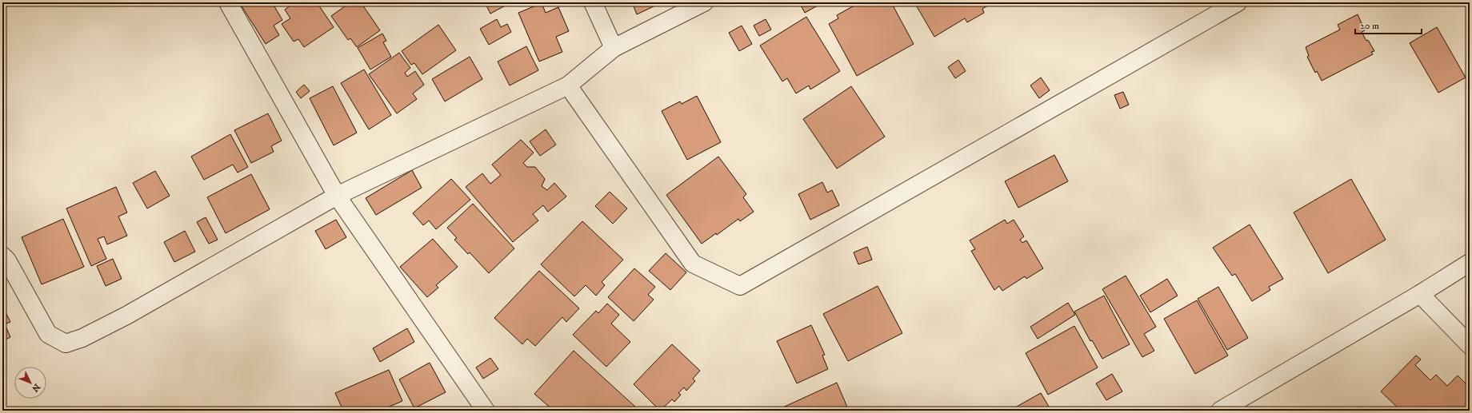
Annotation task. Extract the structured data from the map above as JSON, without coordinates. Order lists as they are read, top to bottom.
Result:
{
  "scale_bar": "20 m",
  "north": "bottom right"
}
